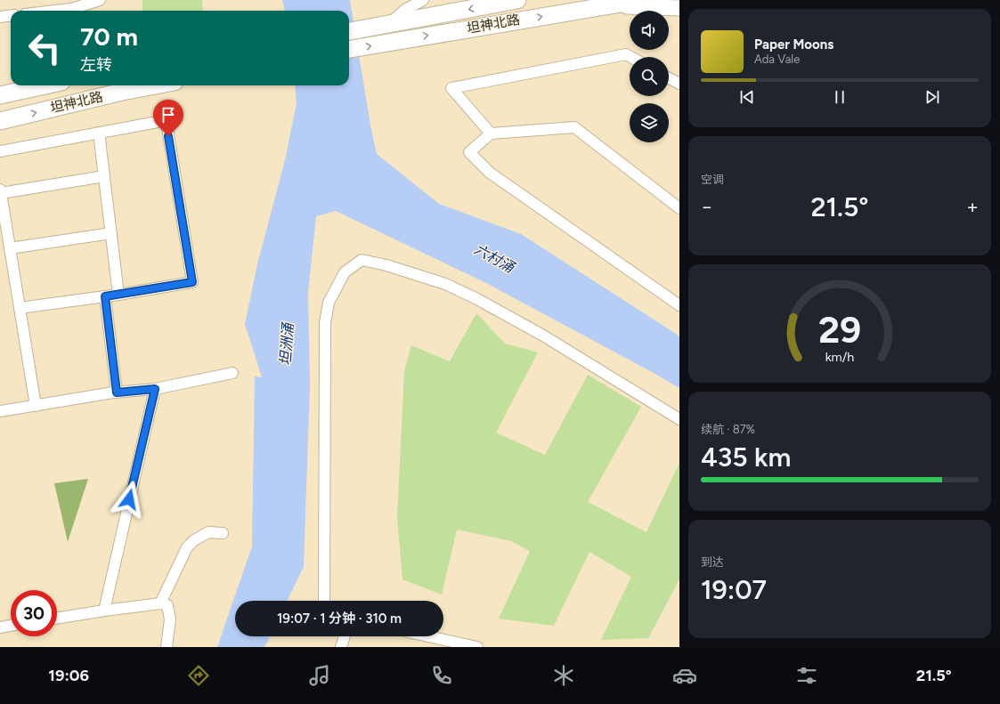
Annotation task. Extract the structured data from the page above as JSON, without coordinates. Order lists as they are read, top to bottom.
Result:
{
  "streets": {
    "main road": ["坦神北路"]
  },
  "water": ["六村涌", "坦洲涌"],
  "page": {
    "turn": ["70 m", "左转"],
    "song": ["Paper Moons", "Ada Vale"],
    "tile": [
      "空调",
      ["续航 · 87%", "435 km"],
      ["到达", "19:07"]
    ],
    "heat": ["−", "21.5°", "+"],
    "limit": "30",
    "trip": "19:07 · 1 分钟 · 310 m",
    "tabs": ["19:06", "21.5°"],
    "gauge": ["29", "km/h"]
  }
}
